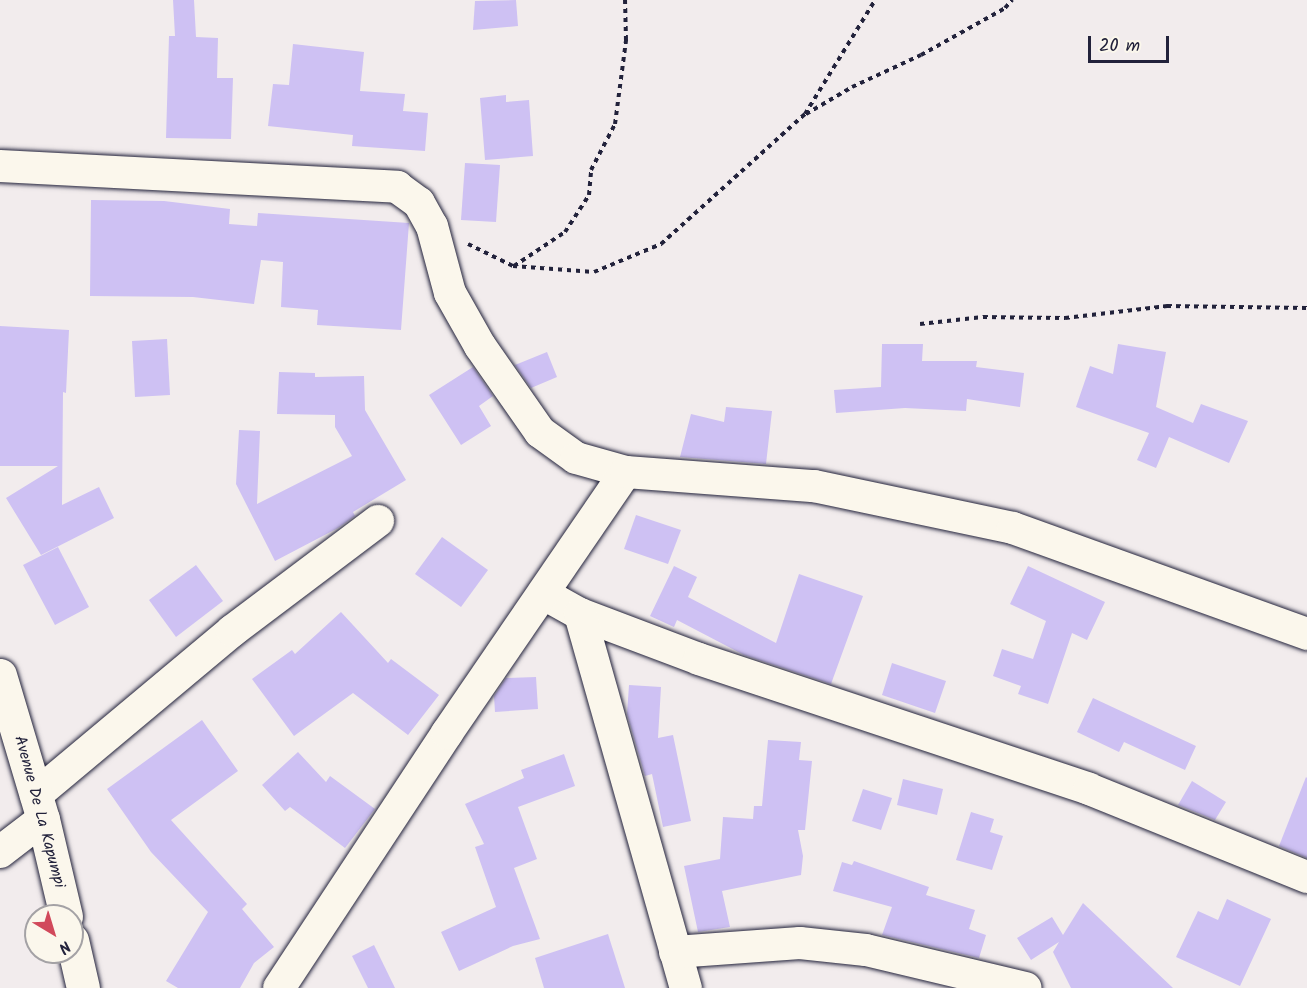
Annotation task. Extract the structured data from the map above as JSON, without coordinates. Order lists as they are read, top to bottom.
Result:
{
  "streets": {
    "main road": ["Avenue De La Kapumpi"]
  },
  "scale_bar": "20 m",
  "north": "bottom right"
}
